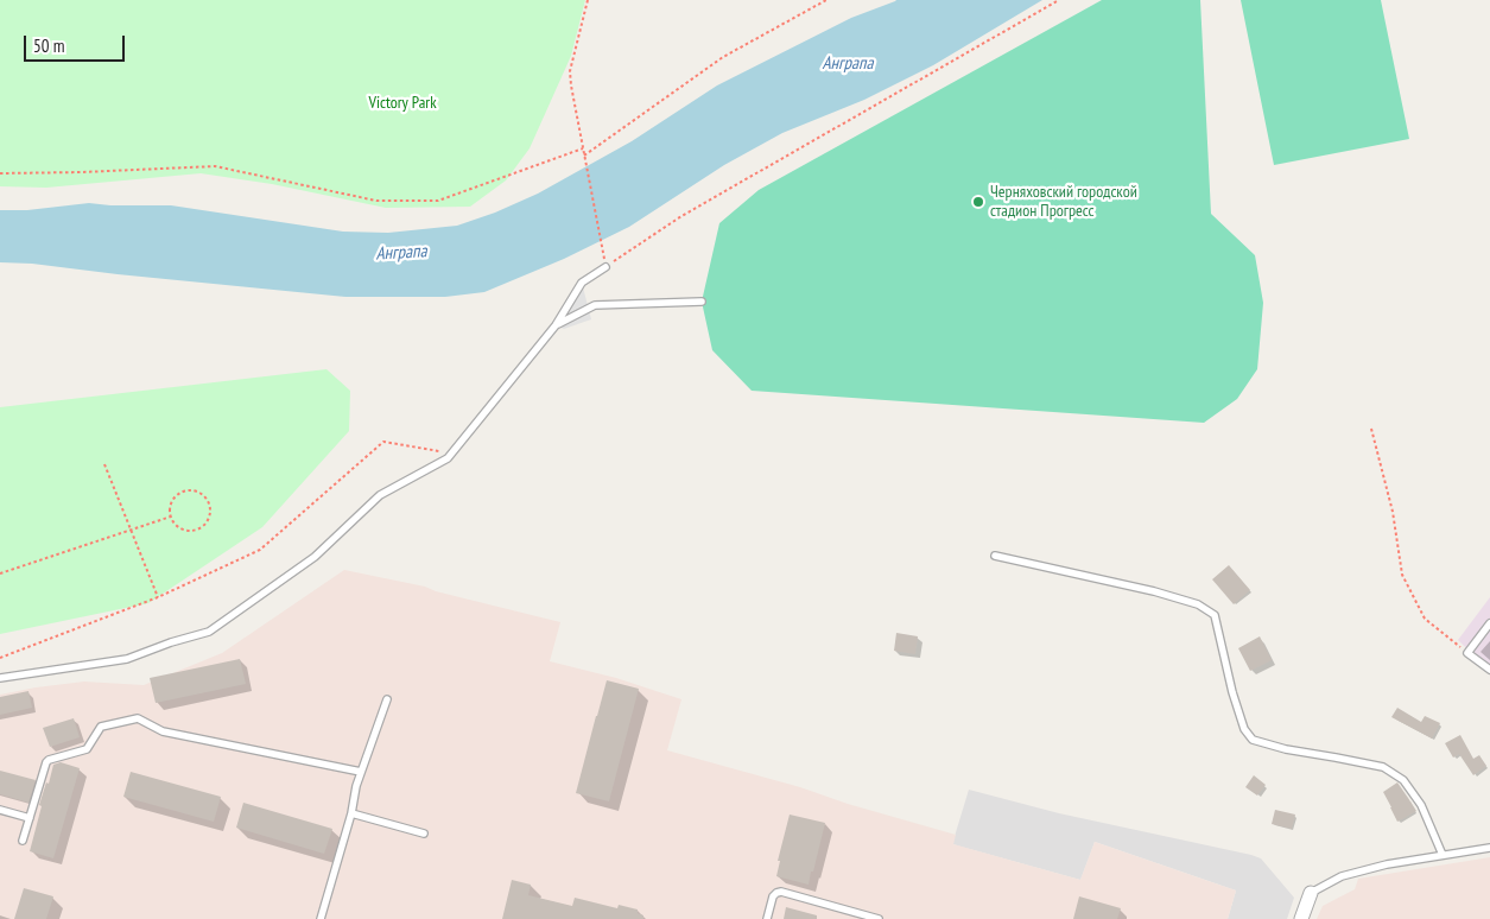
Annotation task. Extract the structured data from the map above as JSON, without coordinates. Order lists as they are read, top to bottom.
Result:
{
  "water": ["Анграпа"],
  "parks": ["Victory Park"],
  "places": ["Черняховский городской стадион Прогресс"],
  "scale_bar": "50 m"
}
